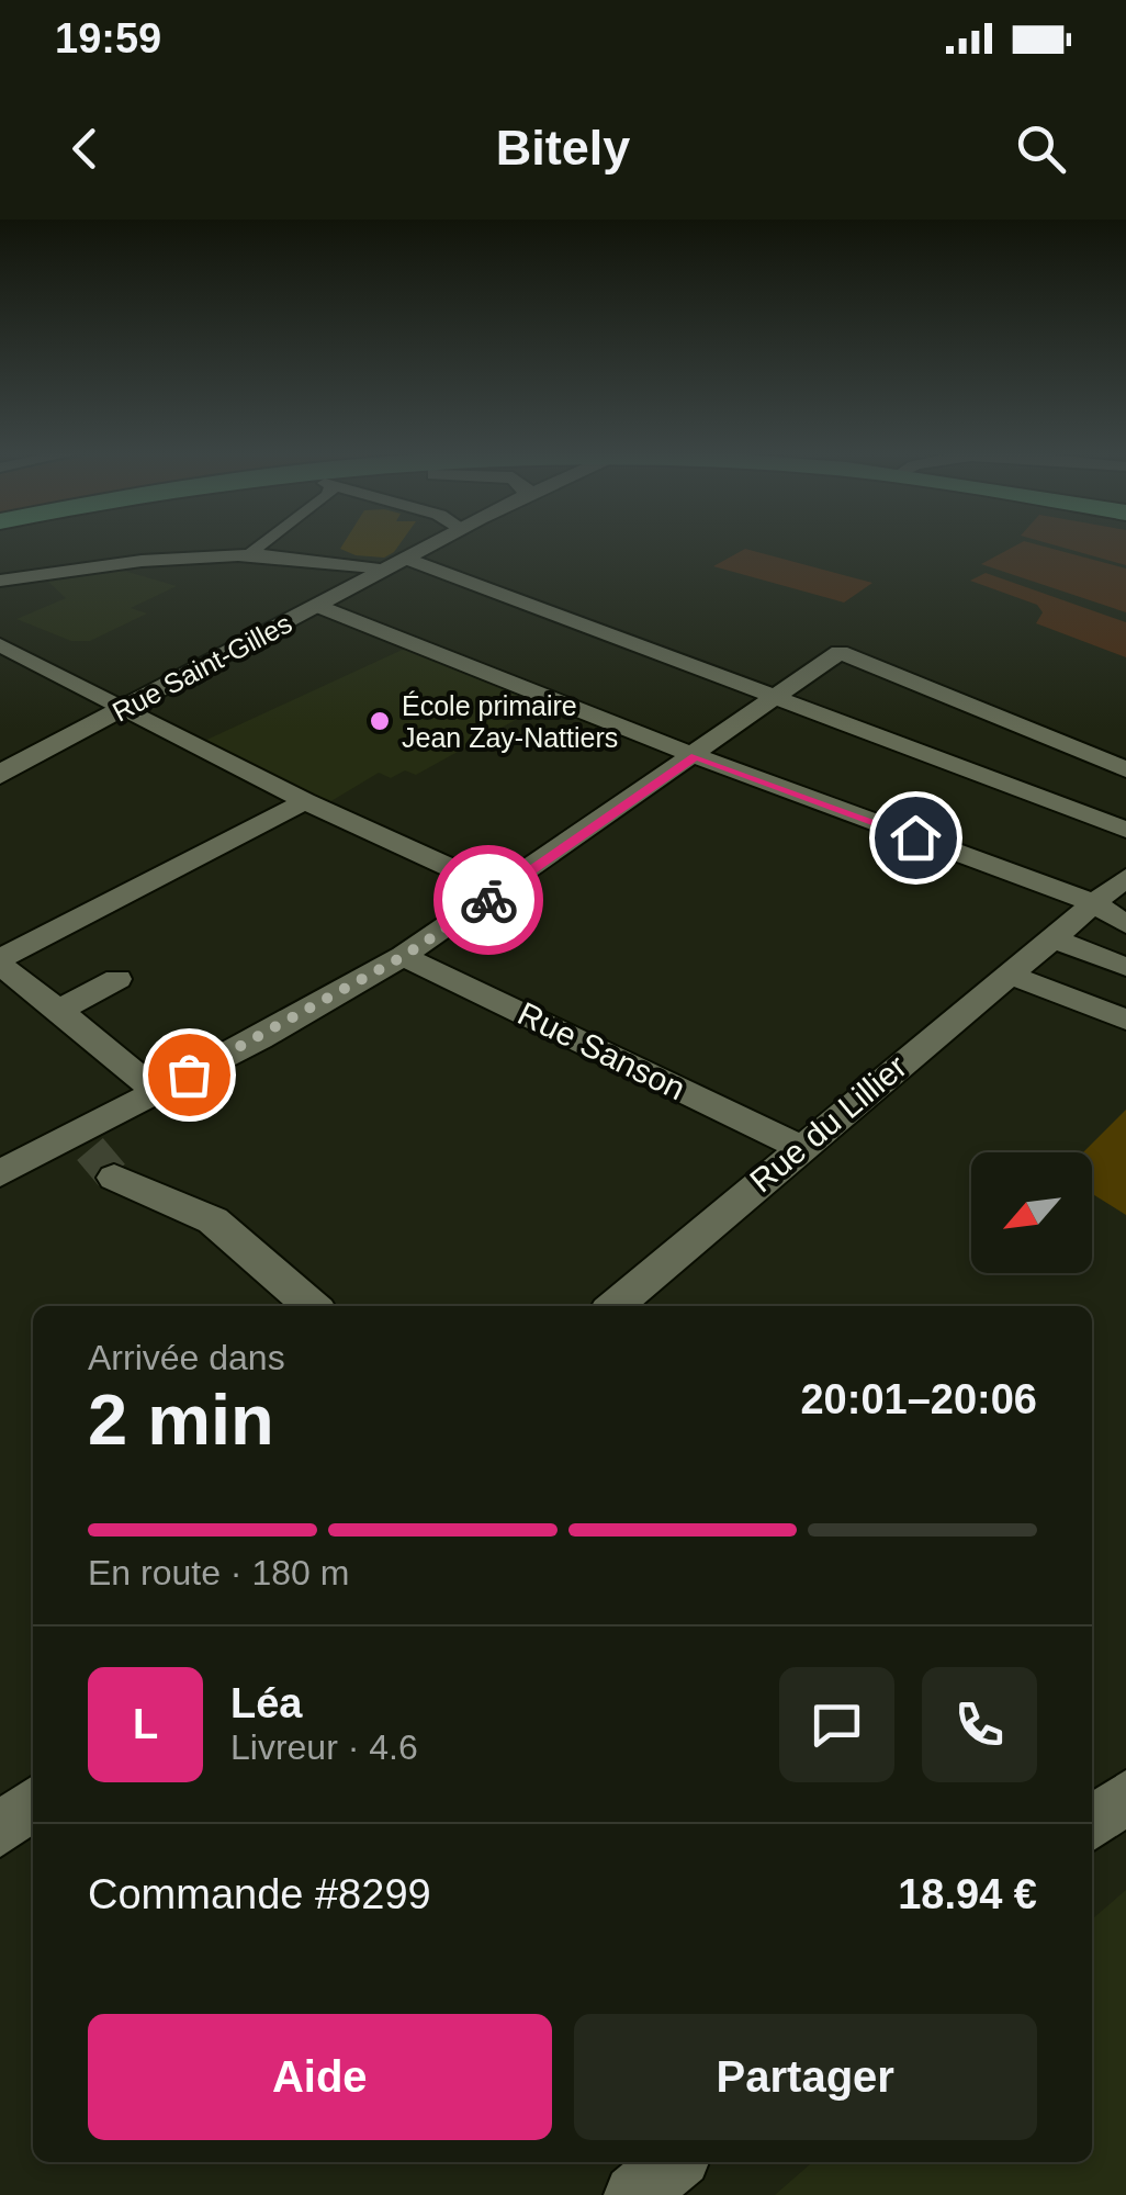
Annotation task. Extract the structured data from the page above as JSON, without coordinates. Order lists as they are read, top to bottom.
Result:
{
  "streets": {
    "street": ["Rue Saint-Gilles", "Rue Sanson", "Rue du Lillier"]
  },
  "crossings": [
    ["Rue Sanson", "Rue du Lillier"]
  ],
  "places": ["École primaire Jean Zay-Nattiers"],
  "north": "bottom left",
  "page": {
    "status": "19:59",
    "header": "Bitely",
    "heading": ["2 min", "Arrivée dans", "20:01–20:06"],
    "panel": [
      "Léa",
      "Livreur · 4.6",
      "Commande #8299",
      "18.94 €"
    ],
    "bar": "En route · 180 m",
    "round": "L",
    "buttons": ["Aide", "Partager"]
  }
}
